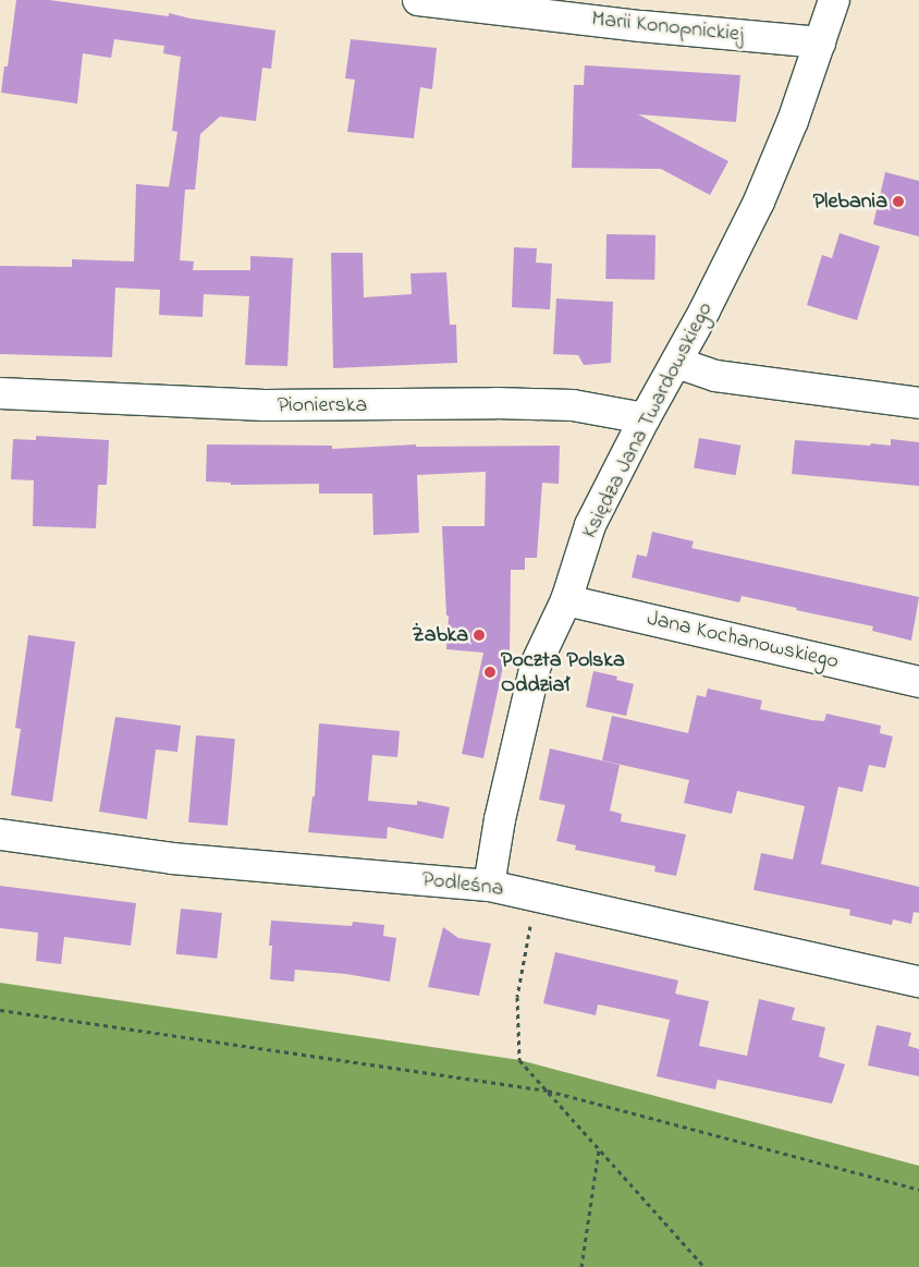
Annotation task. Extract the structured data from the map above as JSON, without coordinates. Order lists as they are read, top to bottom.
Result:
{
  "streets": {
    "street": [
      "Marii Konopnickiej",
      "Pionierska",
      "Księdza Jana Twardowskiego",
      "Jana Kochanowskiego",
      "Podleśna"
    ]
  },
  "crossings": [
    ["Marii Konopnickiej", "Księdza Jana Twardowskiego"],
    ["Pionierska", "Księdza Jana Twardowskiego"],
    ["Księdza Jana Twardowskiego", "Jana Kochanowskiego"],
    ["Księdza Jana Twardowskiego", "Podleśna"]
  ],
  "places": ["Plebania", "Żabka", "Poczta Polska Oddział"]
}
